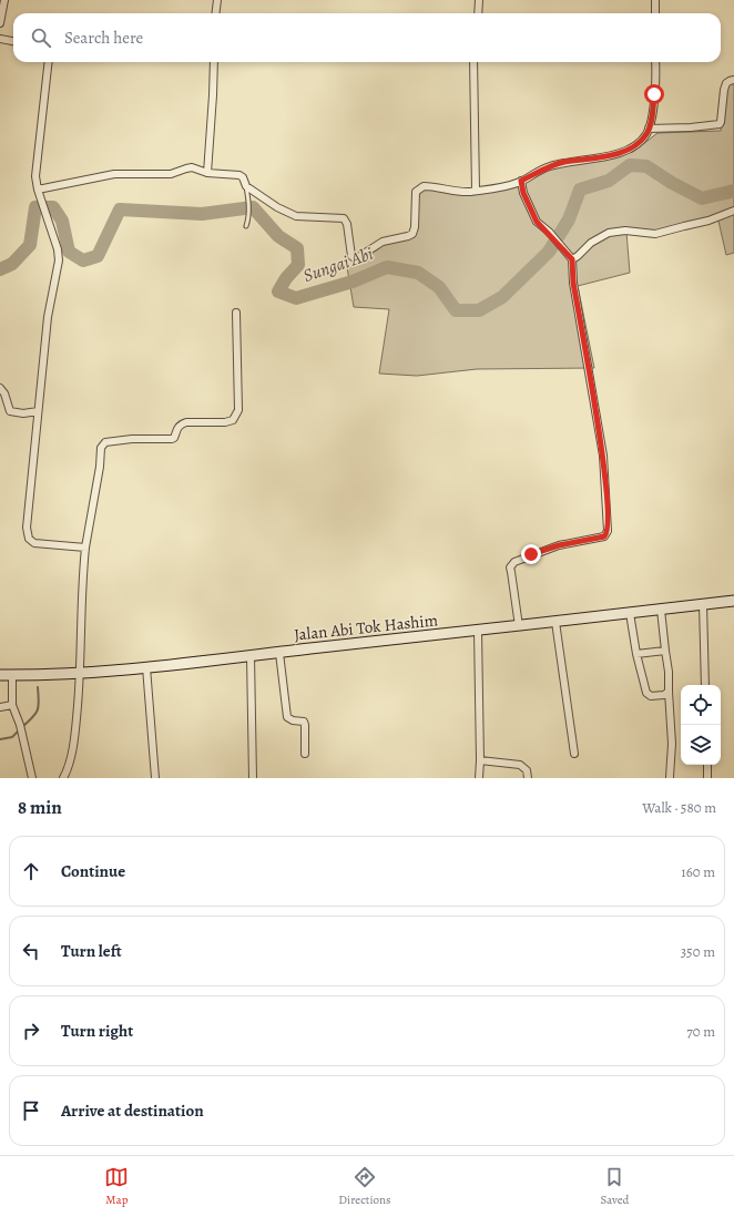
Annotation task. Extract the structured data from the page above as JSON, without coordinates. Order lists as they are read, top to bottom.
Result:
{
  "streets": {
    "main road": ["Jalan Abi Tok Hashim"]
  },
  "water": ["Sungai Abi"],
  "page": {
    "search": "Search here",
    "heading": ["8 min", "Walk · 580 m"],
    "list": [
      ["Continue", "160 m"],
      ["Turn left", "350 m"],
      ["Turn right", "70 m"],
      "Arrive at destination"
    ],
    "nav": ["Map", "Directions", "Saved"]
  }
}
